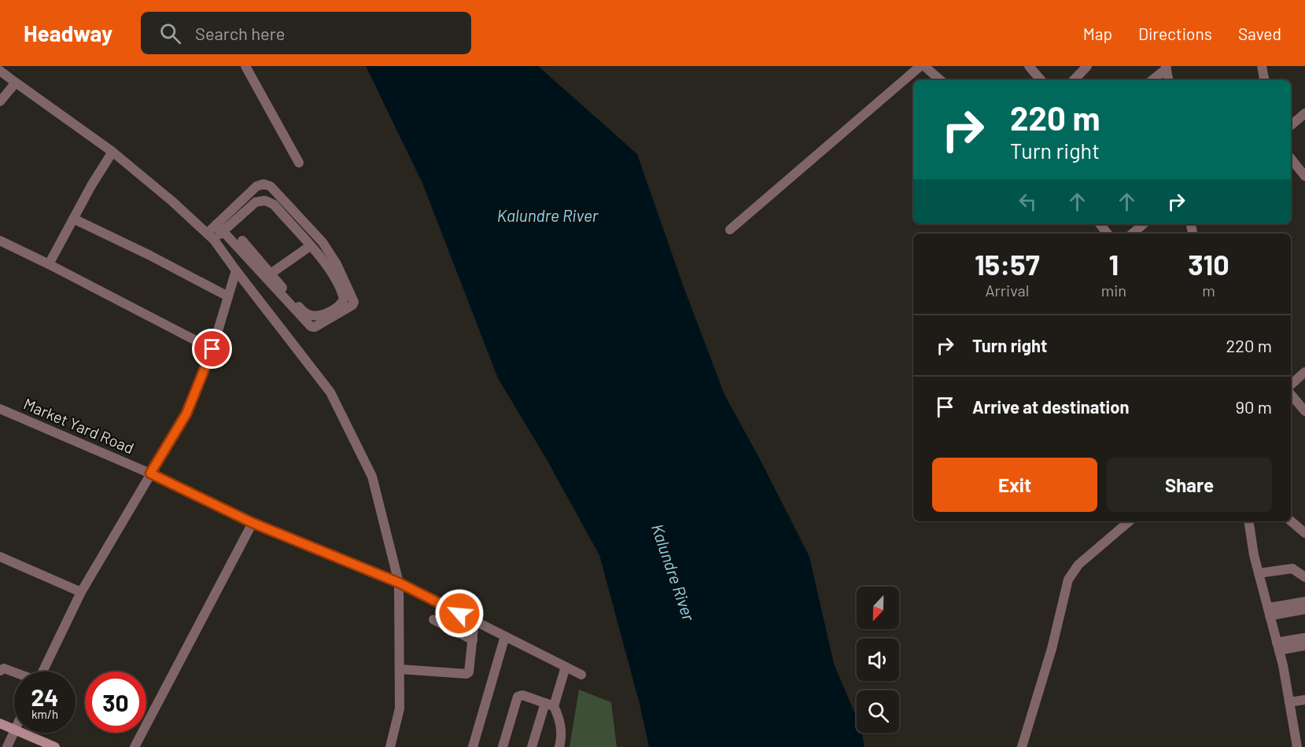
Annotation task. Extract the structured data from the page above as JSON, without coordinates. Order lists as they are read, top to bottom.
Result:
{
  "streets": {
    "street": ["Market Yard Road"]
  },
  "water": ["Kalundre River"],
  "north": "bottom",
  "page": {
    "header": "Headway",
    "search": "Search here",
    "nav": ["Map", "Directions", "Saved"],
    "turn": ["220 m", "Turn right"],
    "eta": [
      "15:57",
      "Arrival",
      "1",
      "min",
      "310",
      "m"
    ],
    "list": [
      {
        "name": "Turn right",
        "value": "220 m"
      },
      {
        "name": "Arrive at destination",
        "value": "90 m"
      }
    ],
    "buttons": ["Exit", "Share"],
    "speed": "24 km/h",
    "limit": "30"
  }
}
